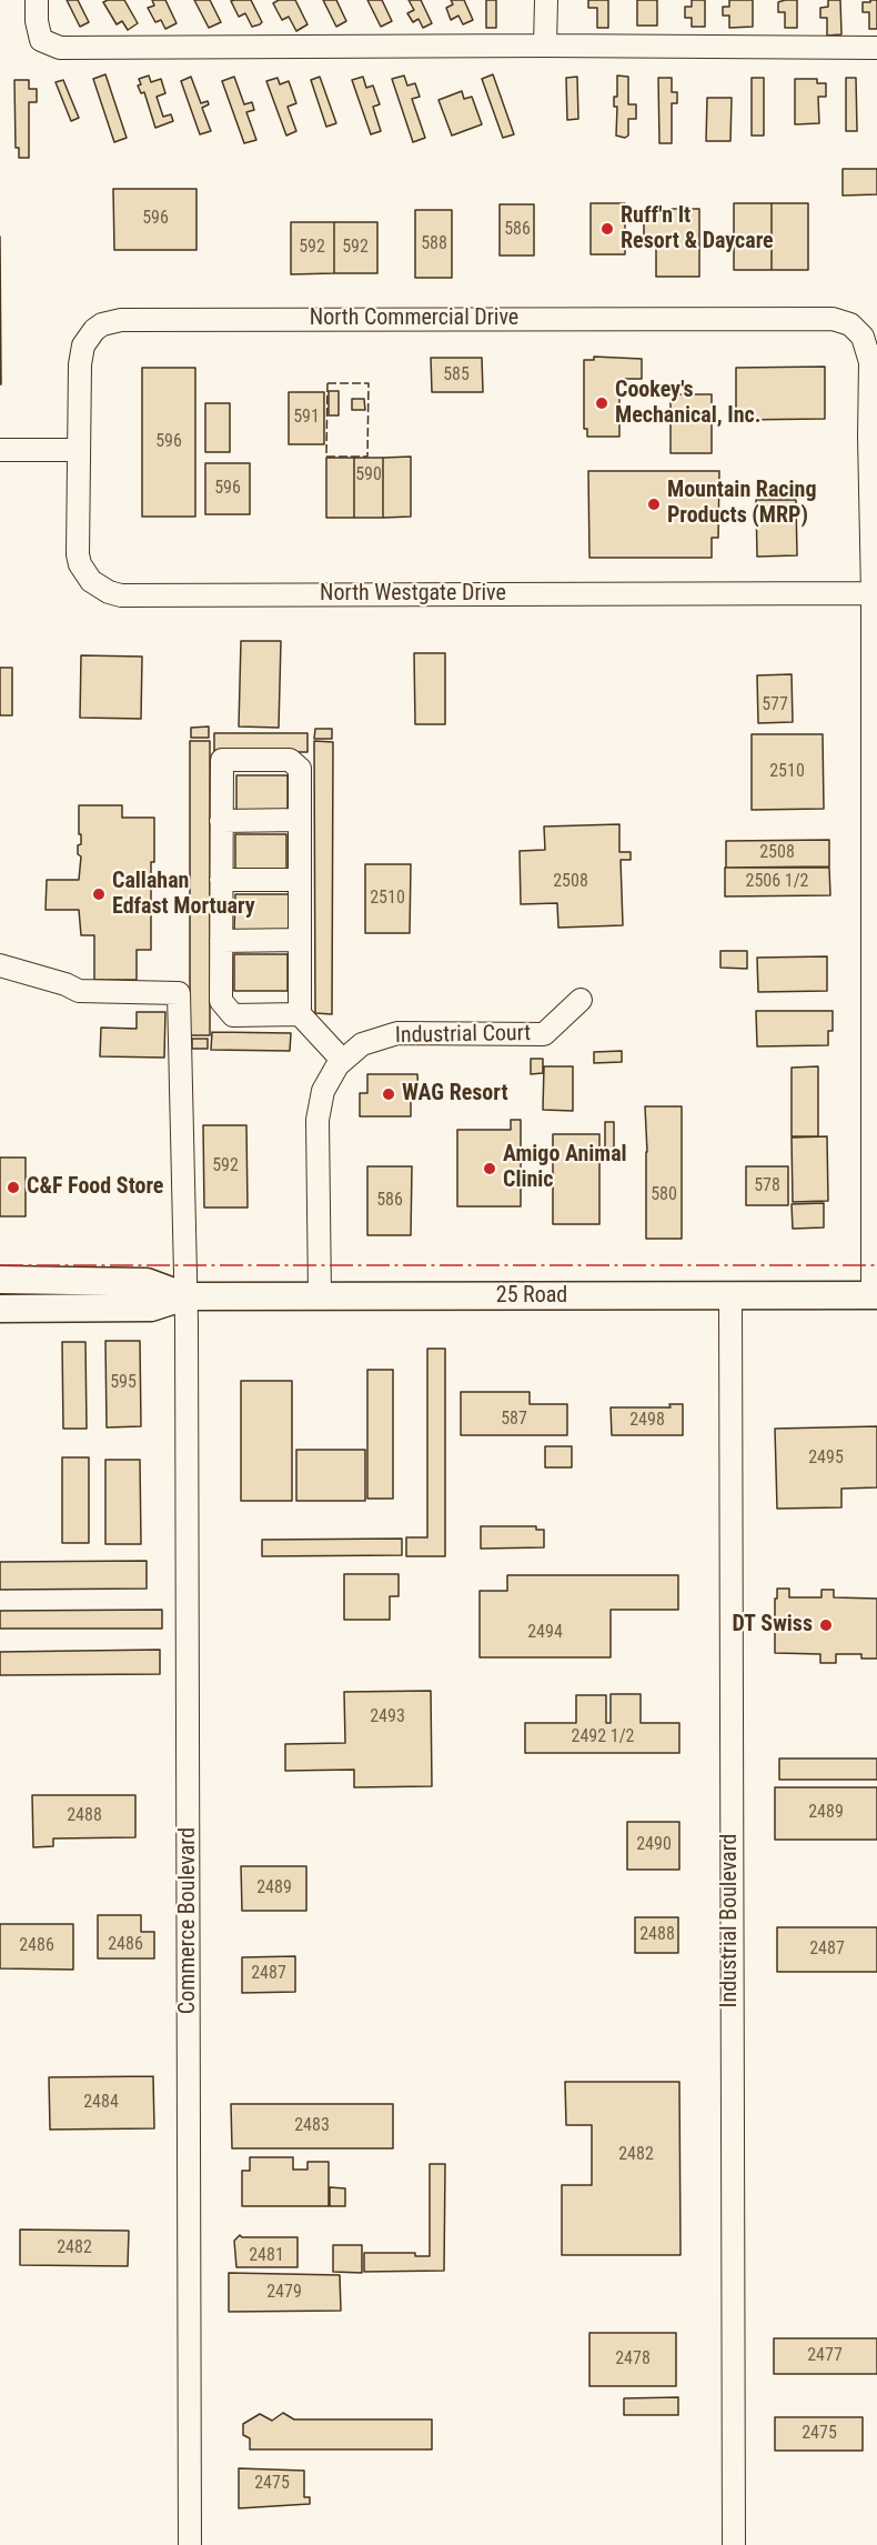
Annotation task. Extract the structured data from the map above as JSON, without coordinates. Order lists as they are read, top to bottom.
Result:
{
  "streets": {
    "main road": ["25 Road"],
    "street": [
      "North Commercial Drive",
      "North Westgate Drive",
      "Industrial Court",
      "Commerce Boulevard",
      "Industrial Boulevard"
    ]
  },
  "crossings": [
    ["North Commercial Drive", "North Westgate Drive"],
    ["Industrial Court", "25 Road"],
    ["25 Road", "Commerce Boulevard"],
    ["25 Road", "Industrial Boulevard"]
  ],
  "places": [
    "Ruff'n It Resort & Daycare",
    "Cookey's Mechanical, Inc.",
    "Mountain Racing Products (MRP)",
    "Callahan Edfast Mortuary",
    "WAG Resort",
    "Amigo Animal Clinic",
    "C&F Food Store",
    "DT Swiss"
  ],
  "house_numbers": [
    "596",
    "586",
    "588",
    "592",
    "592",
    "585",
    "591",
    "596",
    "590",
    "596",
    "577",
    "2510",
    "2508",
    "2508",
    "2506 1/2",
    "2510",
    "592",
    "578",
    "580",
    "586",
    "595",
    "587",
    "2498",
    "2495",
    "2494",
    "2493",
    "2492 1/2",
    "2489",
    "2488",
    "2490",
    "2489",
    "2488",
    "2486",
    "2486",
    "2487",
    "2487",
    "2484",
    "2483",
    "2482",
    "2482",
    "2481",
    "2479",
    "2477",
    "2478",
    "2475",
    "2475"
  ]
}
